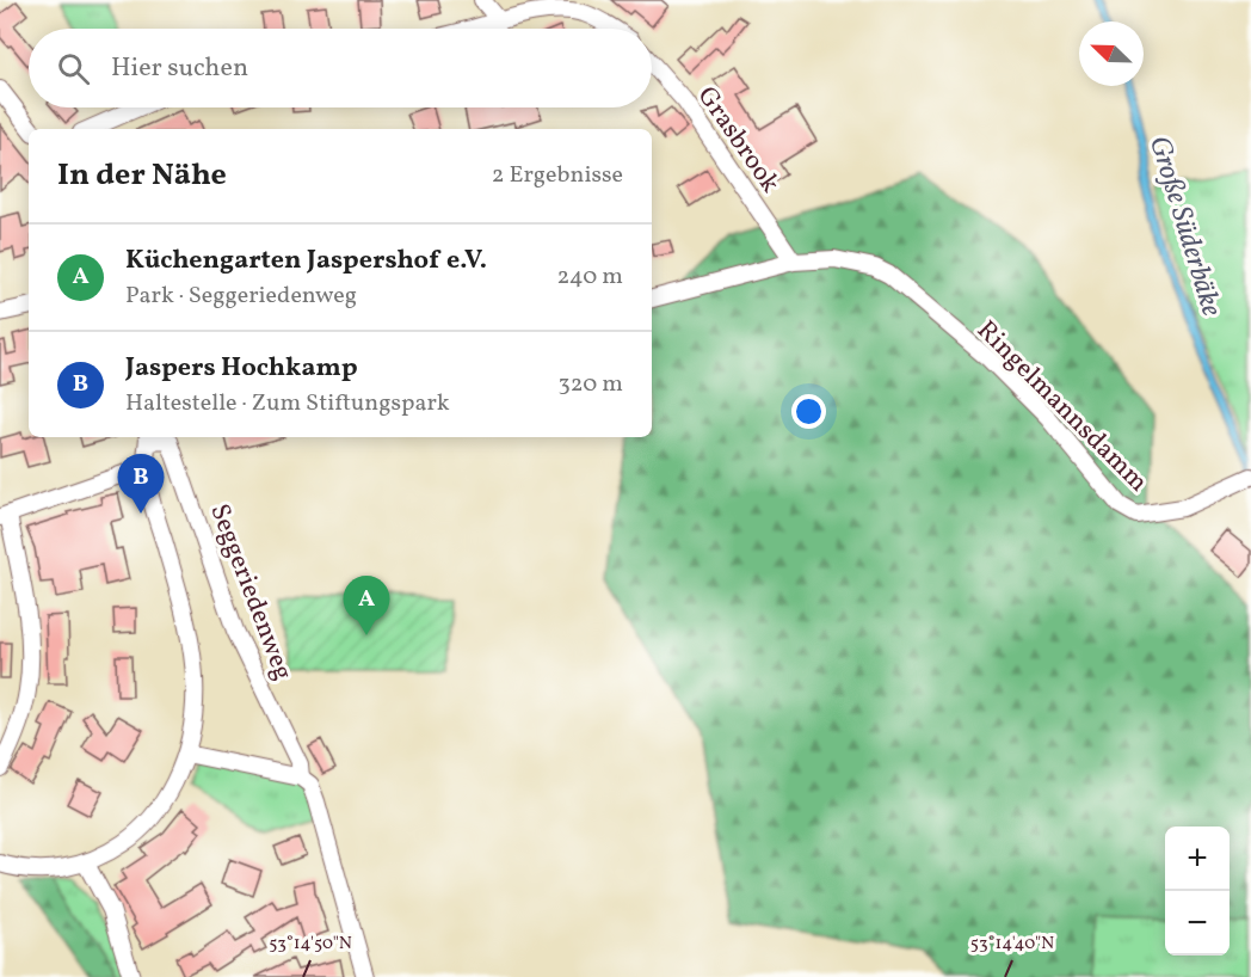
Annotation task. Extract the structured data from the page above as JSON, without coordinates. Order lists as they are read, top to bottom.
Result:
{
  "streets": {
    "street": ["Grasbrook", "Ringelmannsdamm", "Seggeriedenweg"]
  },
  "crossings": [
    ["Grasbrook", "Ringelmannsdamm"]
  ],
  "water": ["Große Süderbäke"],
  "north": "top left",
  "page": {
    "search": "Hier suchen",
    "heading": ["In der Nähe", "2 Ergebnisse"],
    "list": [
      {
        "mark": "A",
        "name": "Küchengarten Jaspershof e.V.",
        "note": "Park · Seggeriedenweg",
        "value": "240 m"
      },
      {
        "mark": "B",
        "name": "Jaspers Hochkamp",
        "note": "Haltestelle · Zum Stiftungspark",
        "value": "320 m"
      }
    ],
    "pins": ["B", "A"],
    "map_buttons": ["+", "−"]
  },
  "coordinates": ["53°14'50\"N", "53°14'40\"N"]
}
